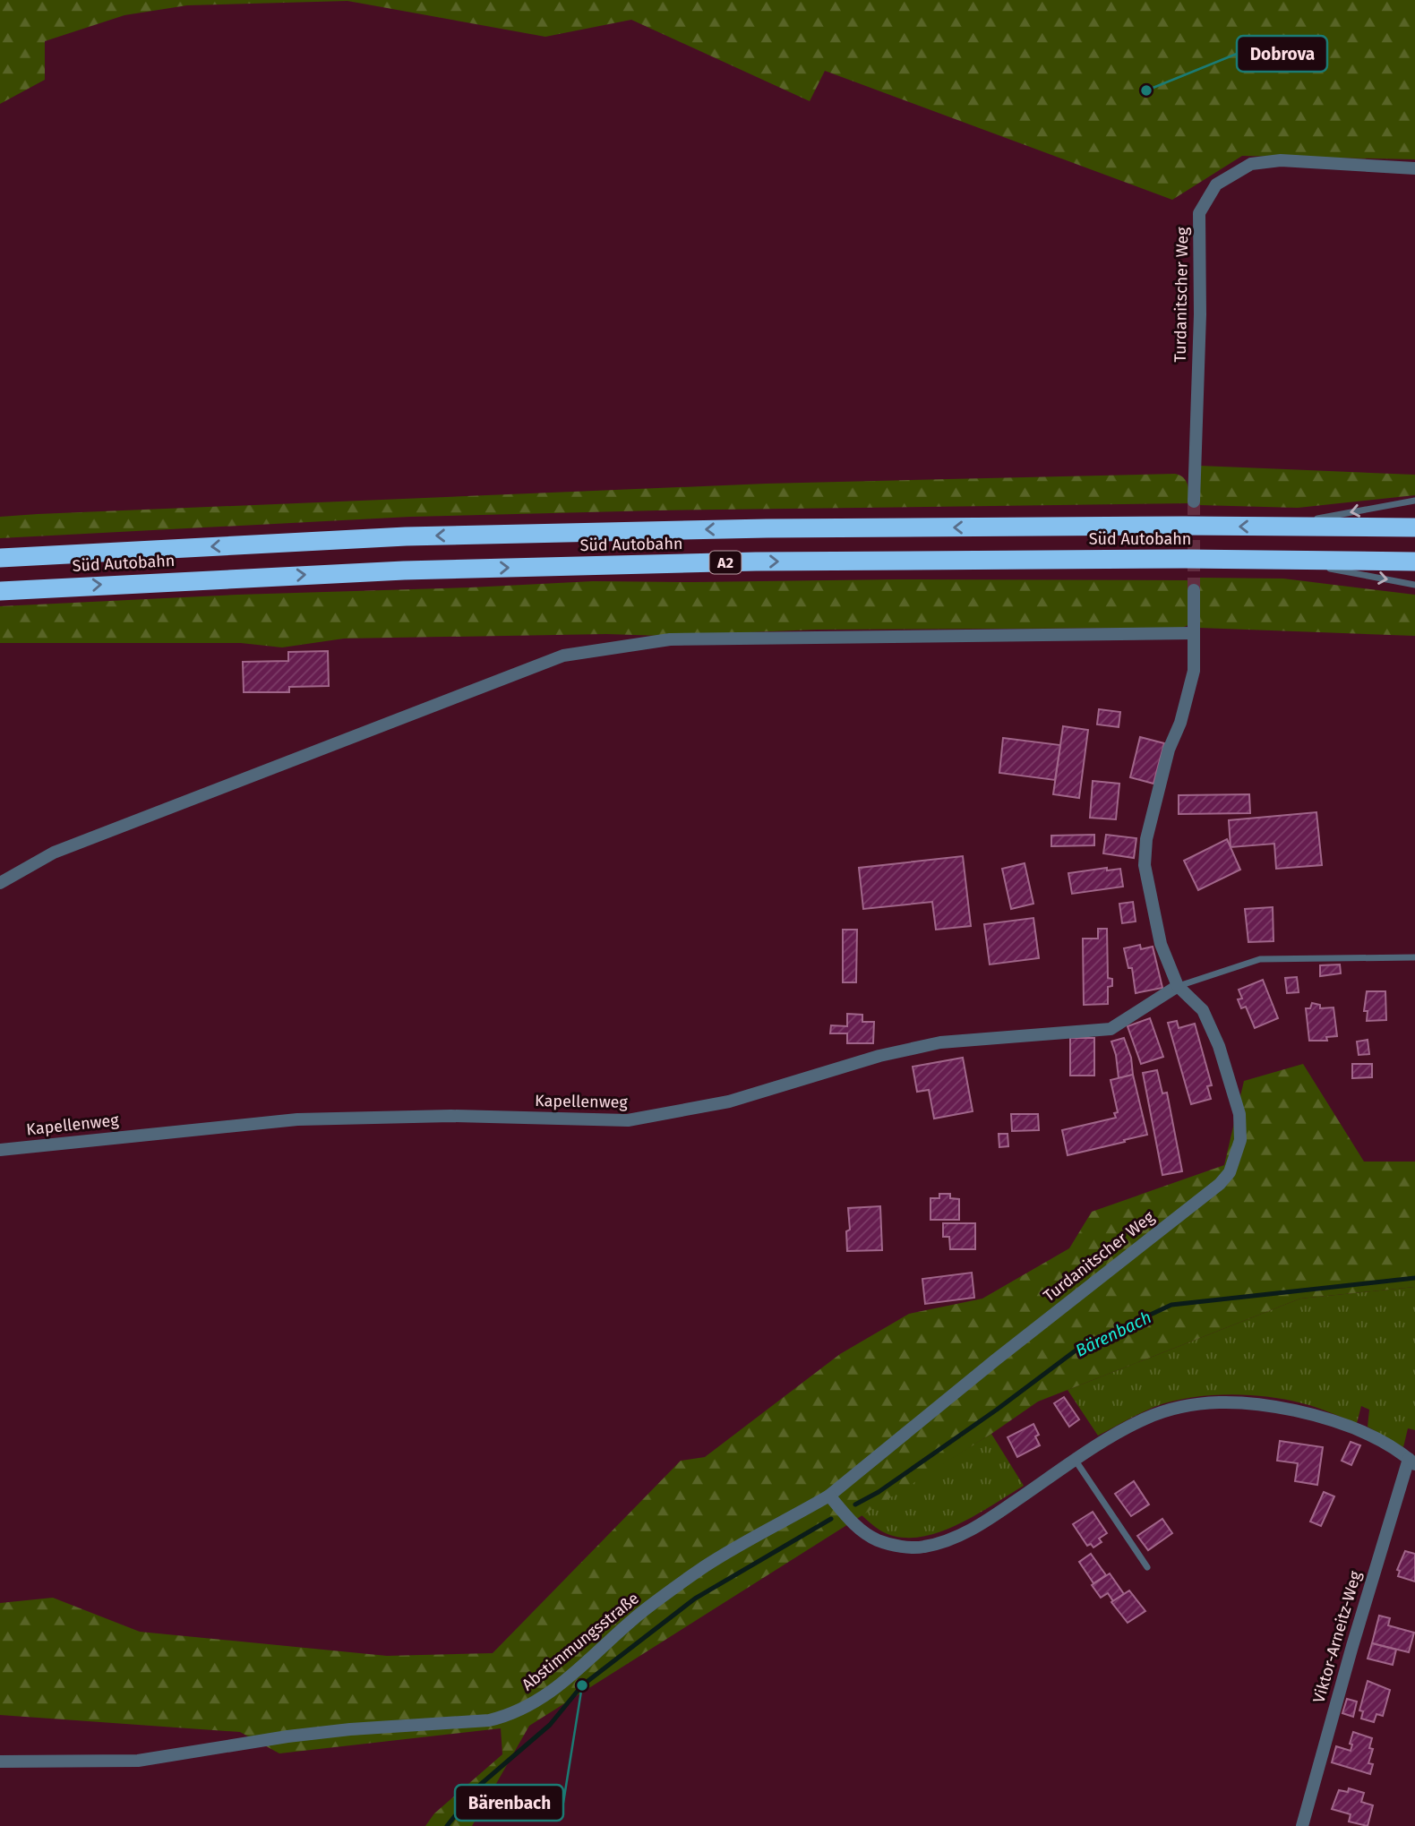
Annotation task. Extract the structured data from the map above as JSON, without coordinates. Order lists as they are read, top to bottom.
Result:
{
  "streets": {
    "highway": ["Süd Autobahn", "A2"],
    "street": [
      "Turdanitscher Weg",
      "Kapellenweg",
      "Viktor-Arneitz-Weg",
      "Abstimmungsstraße"
    ]
  },
  "crossings": [
    ["Turdanitscher Weg", "Kapellenweg"],
    ["Turdanitscher Weg", "Abstimmungsstraße"]
  ],
  "water": ["Bärenbach"],
  "places": ["Dobrova", "Bärenbach"]
}
